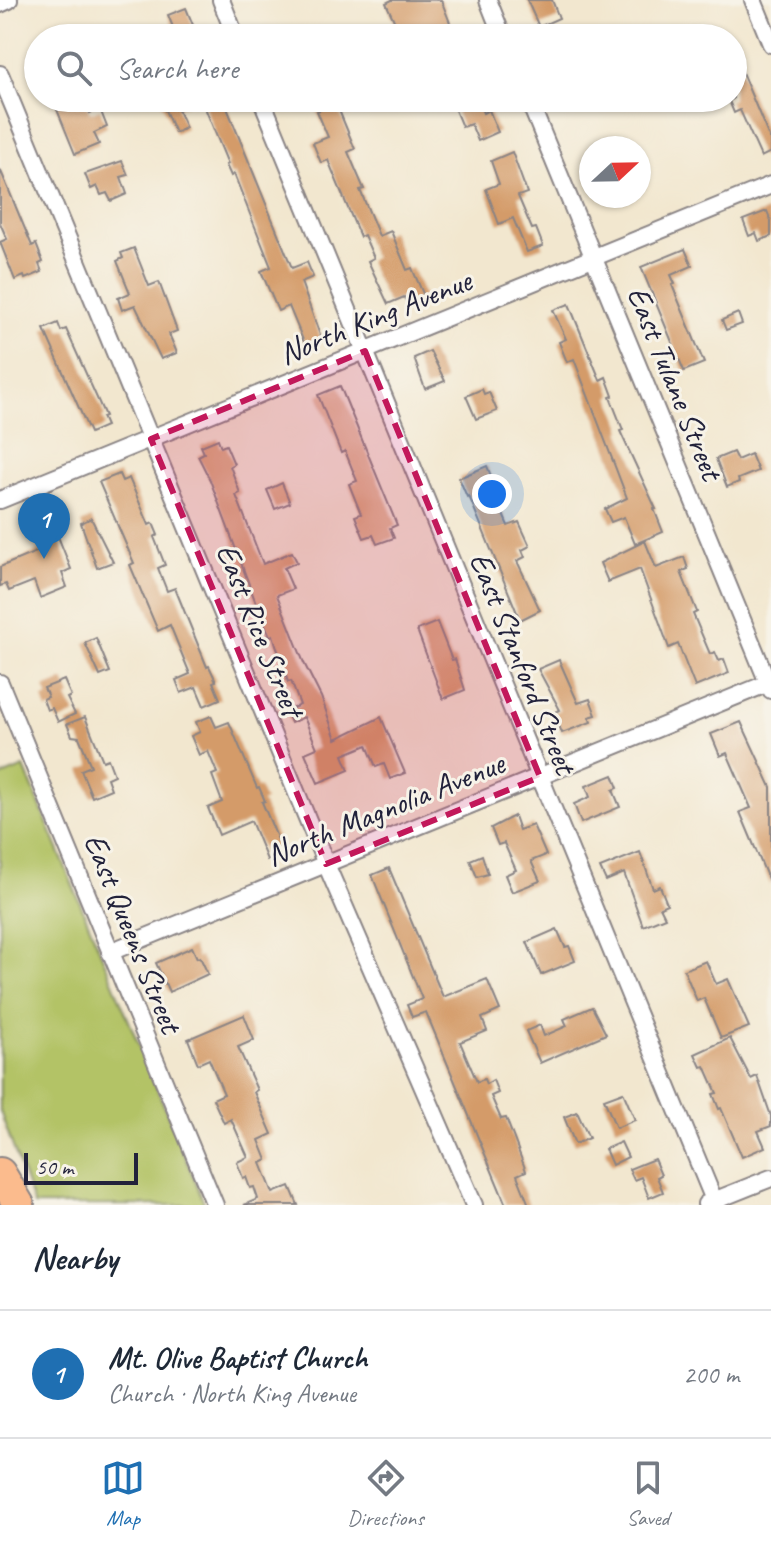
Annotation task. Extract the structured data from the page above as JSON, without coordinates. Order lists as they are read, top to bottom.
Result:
{
  "streets": {
    "street": [
      "North King Avenue",
      "East Tulane Street",
      "East Rice Street",
      "East Stanford Street",
      "North Magnolia Avenue",
      "East Queens Street"
    ]
  },
  "crossings": [
    ["North King Avenue", "East Tulane Street"],
    ["North King Avenue", "East Rice Street"],
    ["North King Avenue", "East Stanford Street"],
    ["East Tulane Street", "North Magnolia Avenue"],
    ["East Rice Street", "North Magnolia Avenue"],
    ["East Stanford Street", "North Magnolia Avenue"],
    ["North Magnolia Avenue", "East Queens Street"]
  ],
  "scale_bar": "50 m",
  "north": "right",
  "page": {
    "search": "Search here",
    "pins": "1",
    "scale": "50 m",
    "heading": "Nearby",
    "list": [
      {
        "mark": "1",
        "name": "Mt. Olive Baptist Church",
        "note": "Church · North King Avenue",
        "value": "200 m"
      }
    ],
    "nav": ["Map", "Directions", "Saved"]
  }
}
